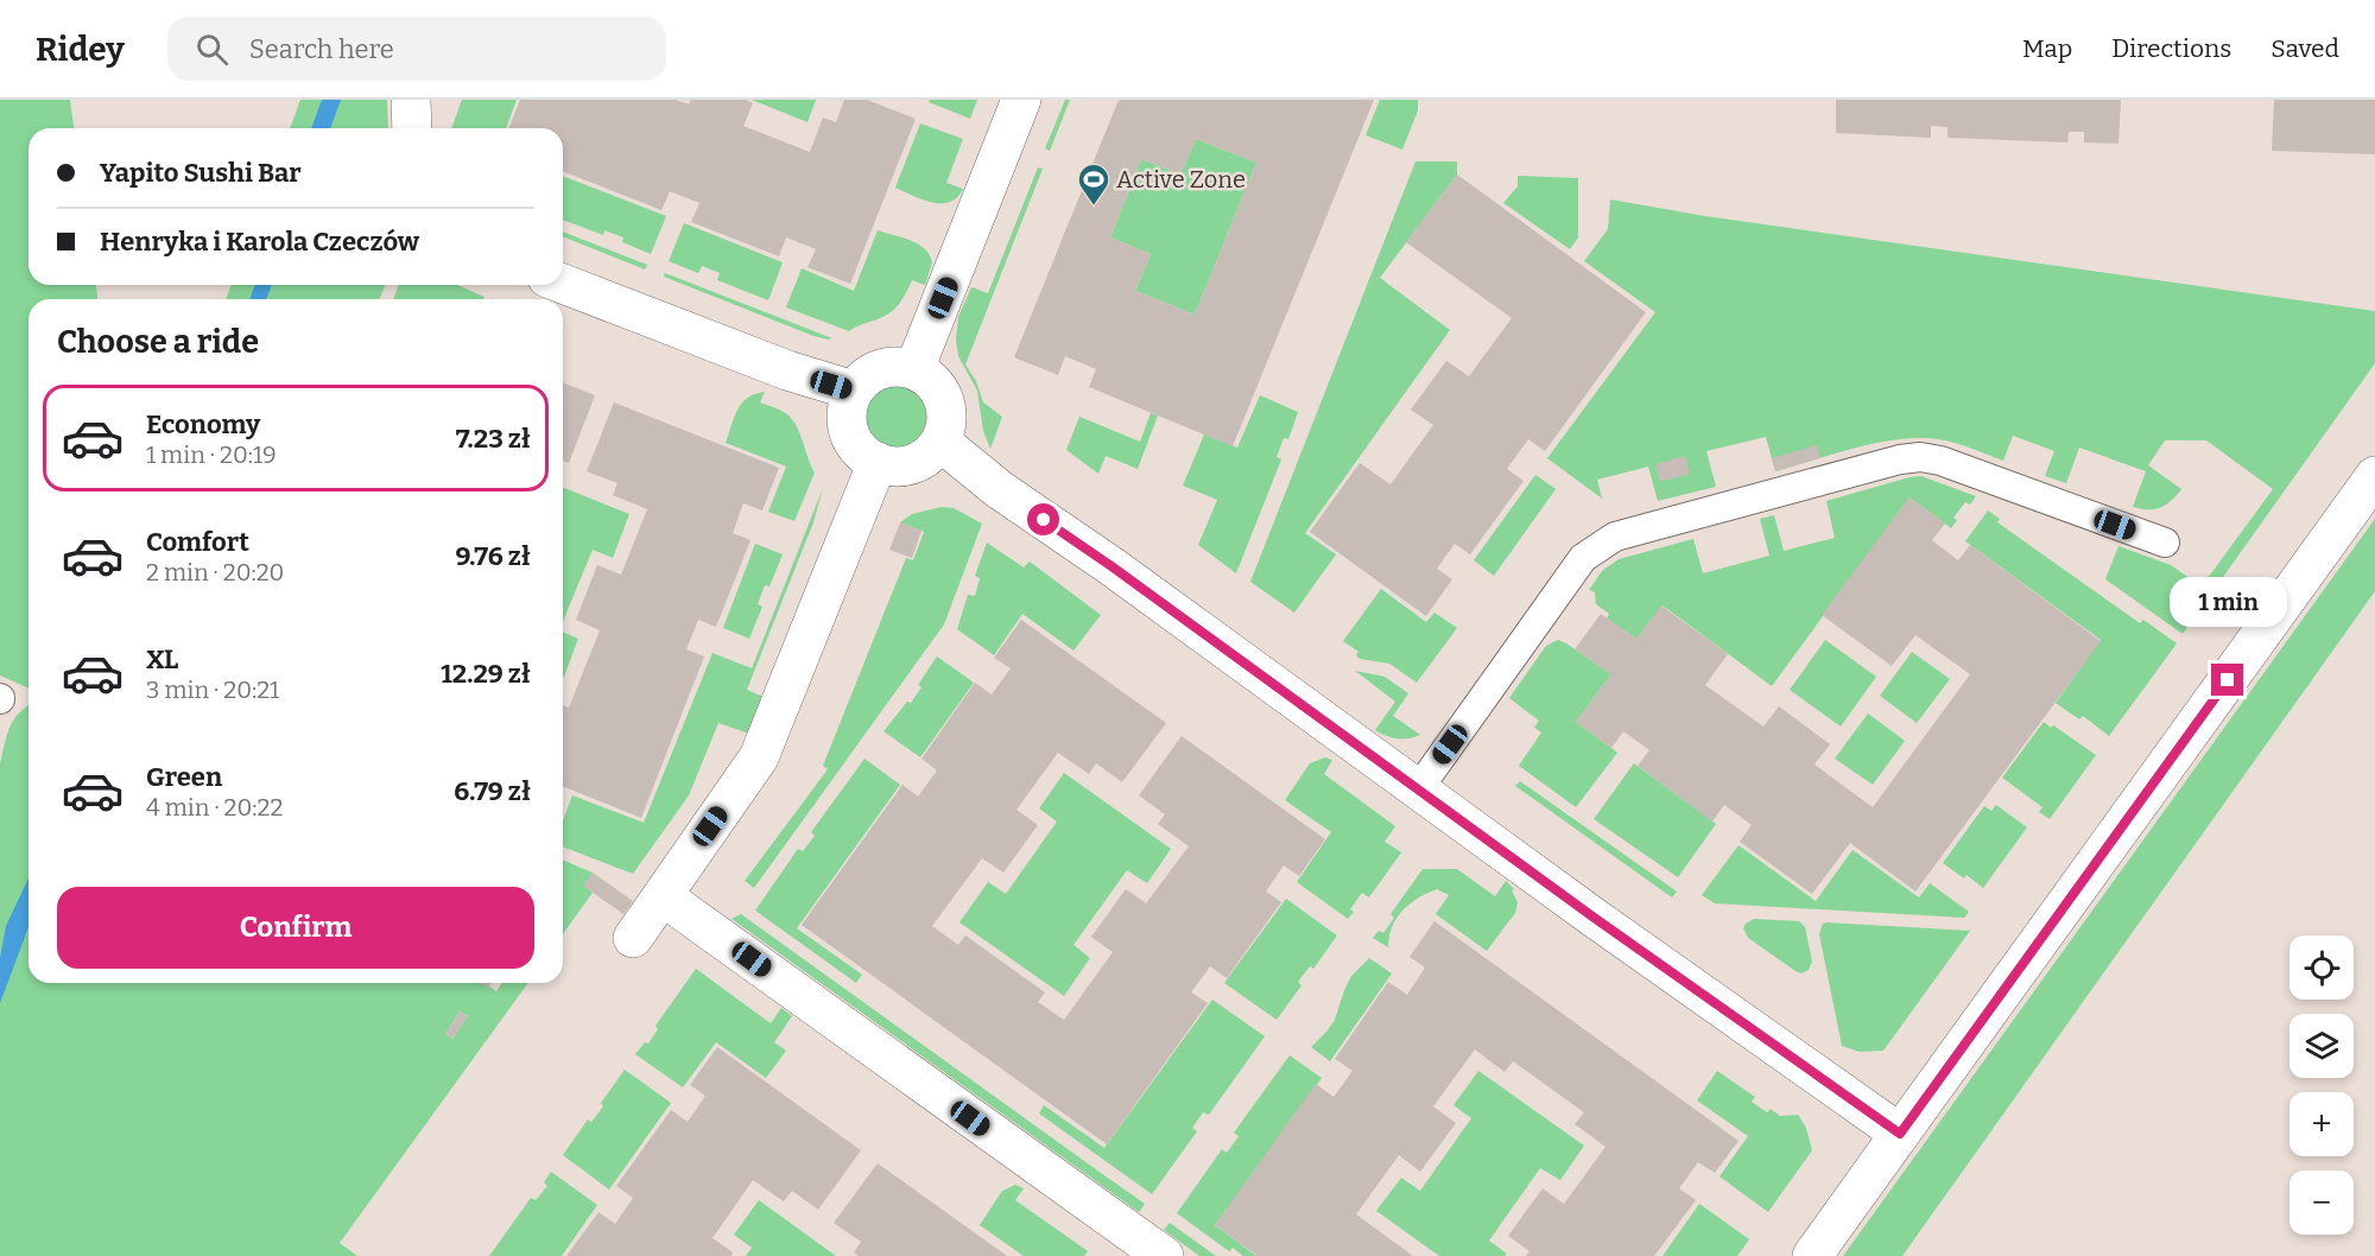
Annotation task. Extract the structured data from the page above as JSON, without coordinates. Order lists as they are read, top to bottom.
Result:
{
  "places": {
    "sports": ["Active Zone"]
  },
  "page": {
    "header": "Ridey",
    "search": "Search here",
    "nav": ["Map", "Directions", "Saved"],
    "banner": ["Yapito Sushi Bar", "Henryka i Karola Czeczów"],
    "heading": "Choose a ride",
    "list": [
      {
        "name": "Economy",
        "note": "1 min · 20:19",
        "value": "7.23 zł"
      },
      {
        "name": "Comfort",
        "note": "2 min · 20:20",
        "value": "9.76 zł"
      },
      {
        "name": "XL",
        "note": "3 min · 20:21",
        "value": "12.29 zł"
      },
      {
        "name": "Green",
        "note": "4 min · 20:22",
        "value": "6.79 zł"
      }
    ],
    "bubble": "1 min",
    "buttons": "Confirm",
    "map_buttons": ["+", "−"]
  }
}
